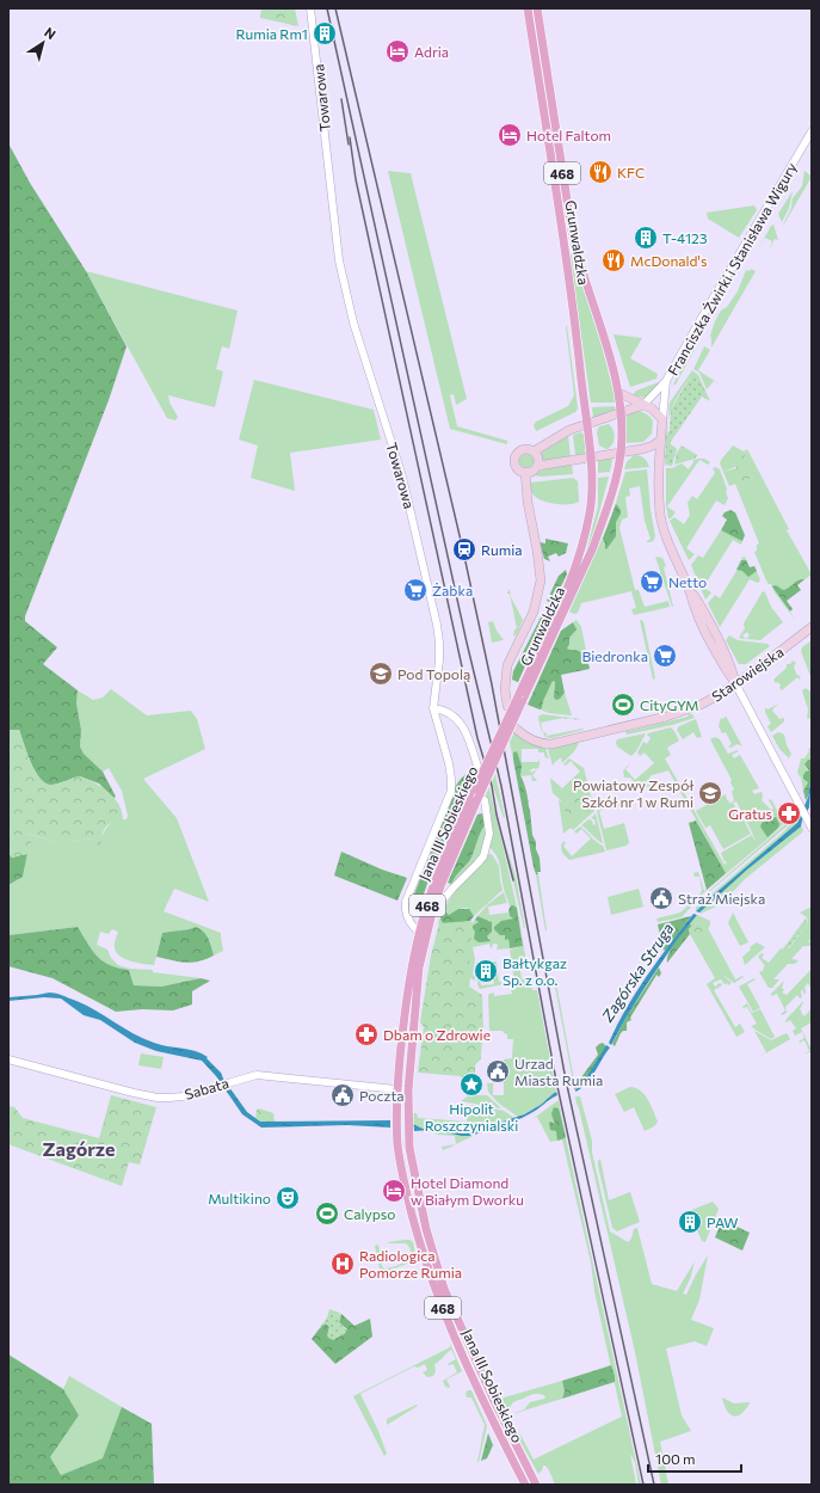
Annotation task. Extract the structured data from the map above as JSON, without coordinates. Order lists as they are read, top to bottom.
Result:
{
  "streets": {
    "main road": [
      "468",
      "Grunwaldzka",
      "Franciszka Żwirki i Stanisława Wigury",
      "Starowiejska",
      "Jana III Sobieskiego"
    ],
    "street": ["Towarowa", "Sabata"]
  },
  "crossings": [
    ["Towarowa", "Jana III Sobieskiego"],
    ["Grunwaldzka", "Franciszka Żwirki i Stanisława Wigury"],
    ["Grunwaldzka", "Jana III Sobieskiego"],
    ["Franciszka Żwirki i Stanisława Wigury", "Starowiejska"],
    ["Jana III Sobieskiego", "Sabata"]
  ],
  "districts": ["Zagórze"],
  "water": ["Zagórska Struga"],
  "places": {
    "building": [
      "Rumia Rm1",
      "T-4123",
      "Bałtykgaz Sp. z o.o.",
      "PAW"
    ],
    "hotel": ["Adria", "Hotel Faltom", "Hotel Diamond w Białym Dworku"],
    "restaurant": ["KFC", "McDonald's"],
    "station": ["Rumia"],
    "supermarket": ["Netto", "Żabka", "Biedronka"],
    "school or university": ["Pod Topolą", "Powiatowy Zespół Szkół nr 1 w Rumi"],
    "sports": ["CityGYM", "Calypso"],
    "pharmacy": ["Gratus", "Dbam o Zdrowie"],
    "public building": ["Straż Miejska", "Urzad Miasta Rumia", "Poczta"],
    "place": ["Hipolit Roszczynialski"],
    "theatre": ["Multikino"],
    "hospital": ["Radiologica Pomorze Rumia"]
  },
  "scale_bar": "100 m",
  "north": "top right"
}
